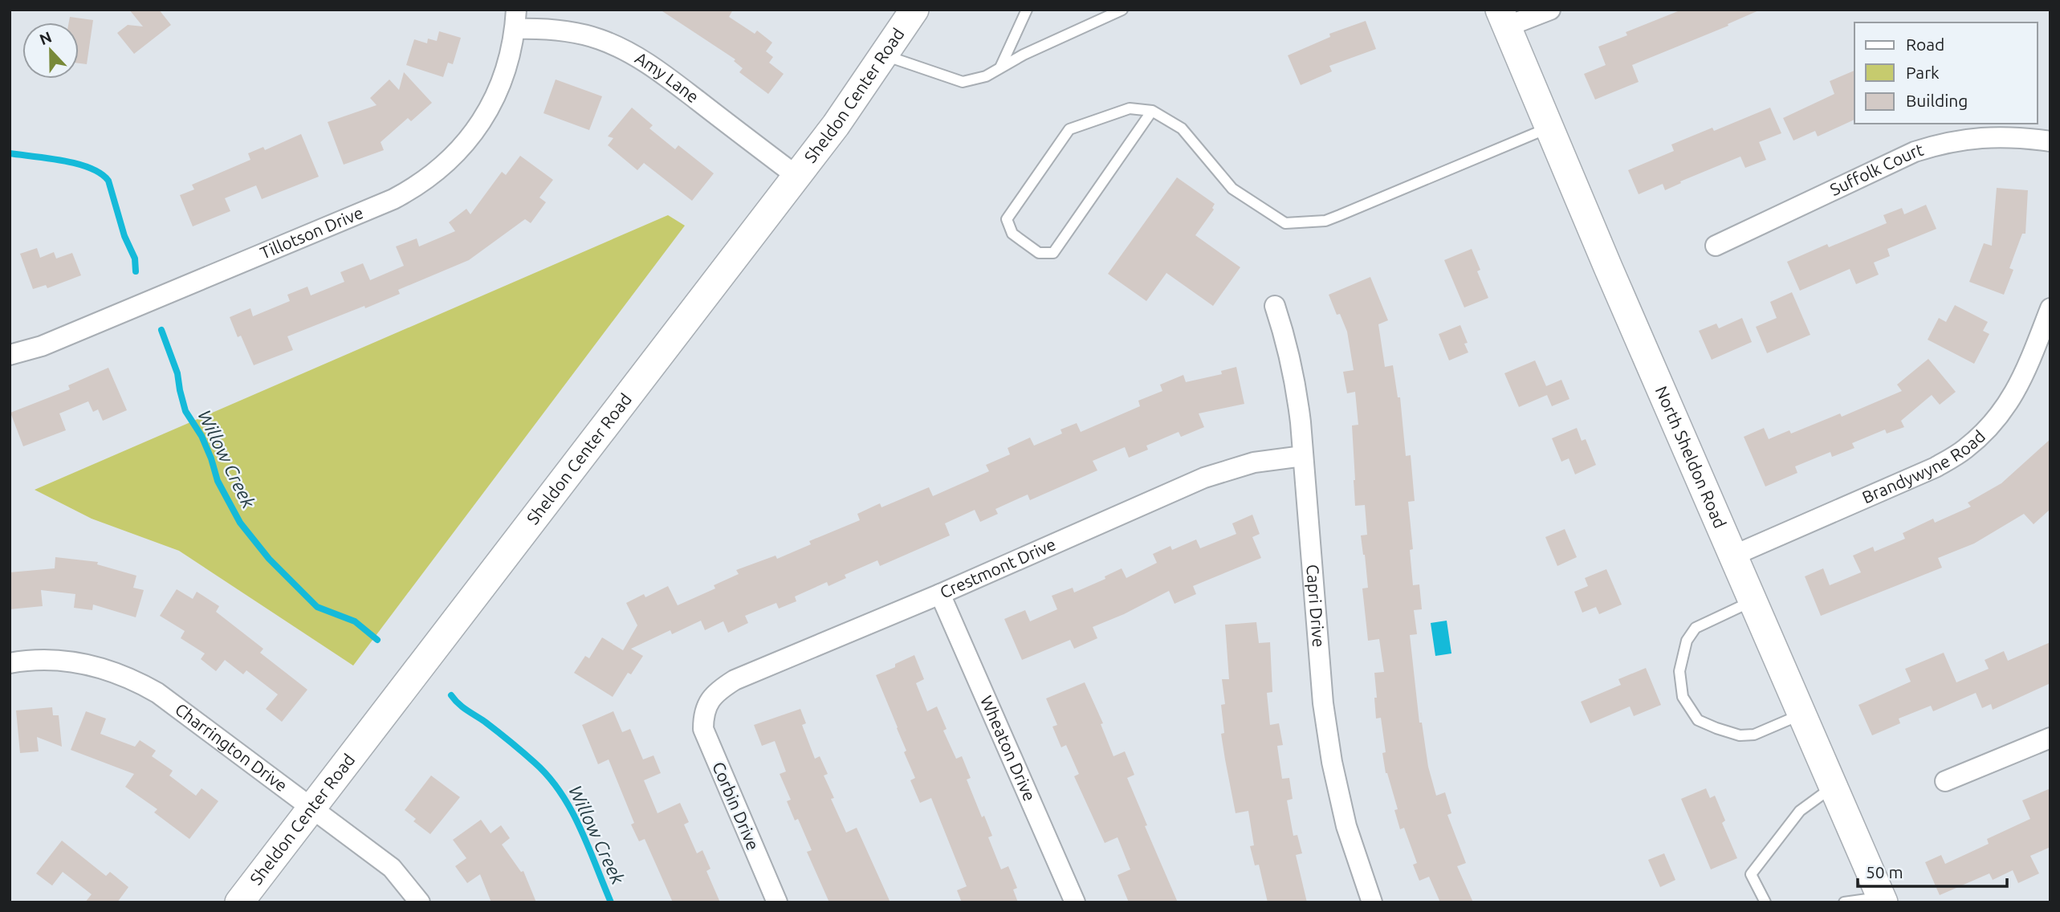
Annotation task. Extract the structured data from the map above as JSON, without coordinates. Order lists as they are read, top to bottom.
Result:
{
  "streets": {
    "main road": ["Sheldon Center Road", "North Sheldon Road"],
    "street": [
      "Amy Lane",
      "Suffolk Court",
      "Tillotson Drive",
      "Brandywyne Road",
      "Crestmont Drive",
      "Capri Drive",
      "Charrington Drive",
      "Wheaton Drive",
      "Corbin Drive"
    ]
  },
  "crossings": [
    ["Amy Lane", "Sheldon Center Road"],
    ["Amy Lane", "Tillotson Drive"],
    ["Sheldon Center Road", "Charrington Drive"],
    ["North Sheldon Road", "Brandywyne Road"],
    ["Crestmont Drive", "Capri Drive"],
    ["Crestmont Drive", "Wheaton Drive"],
    ["Crestmont Drive", "Corbin Drive"]
  ],
  "water": ["Willow Creek"],
  "legend": ["Road", "Park", "Building"],
  "scale_bar": "50 m",
  "north": "top"
}
